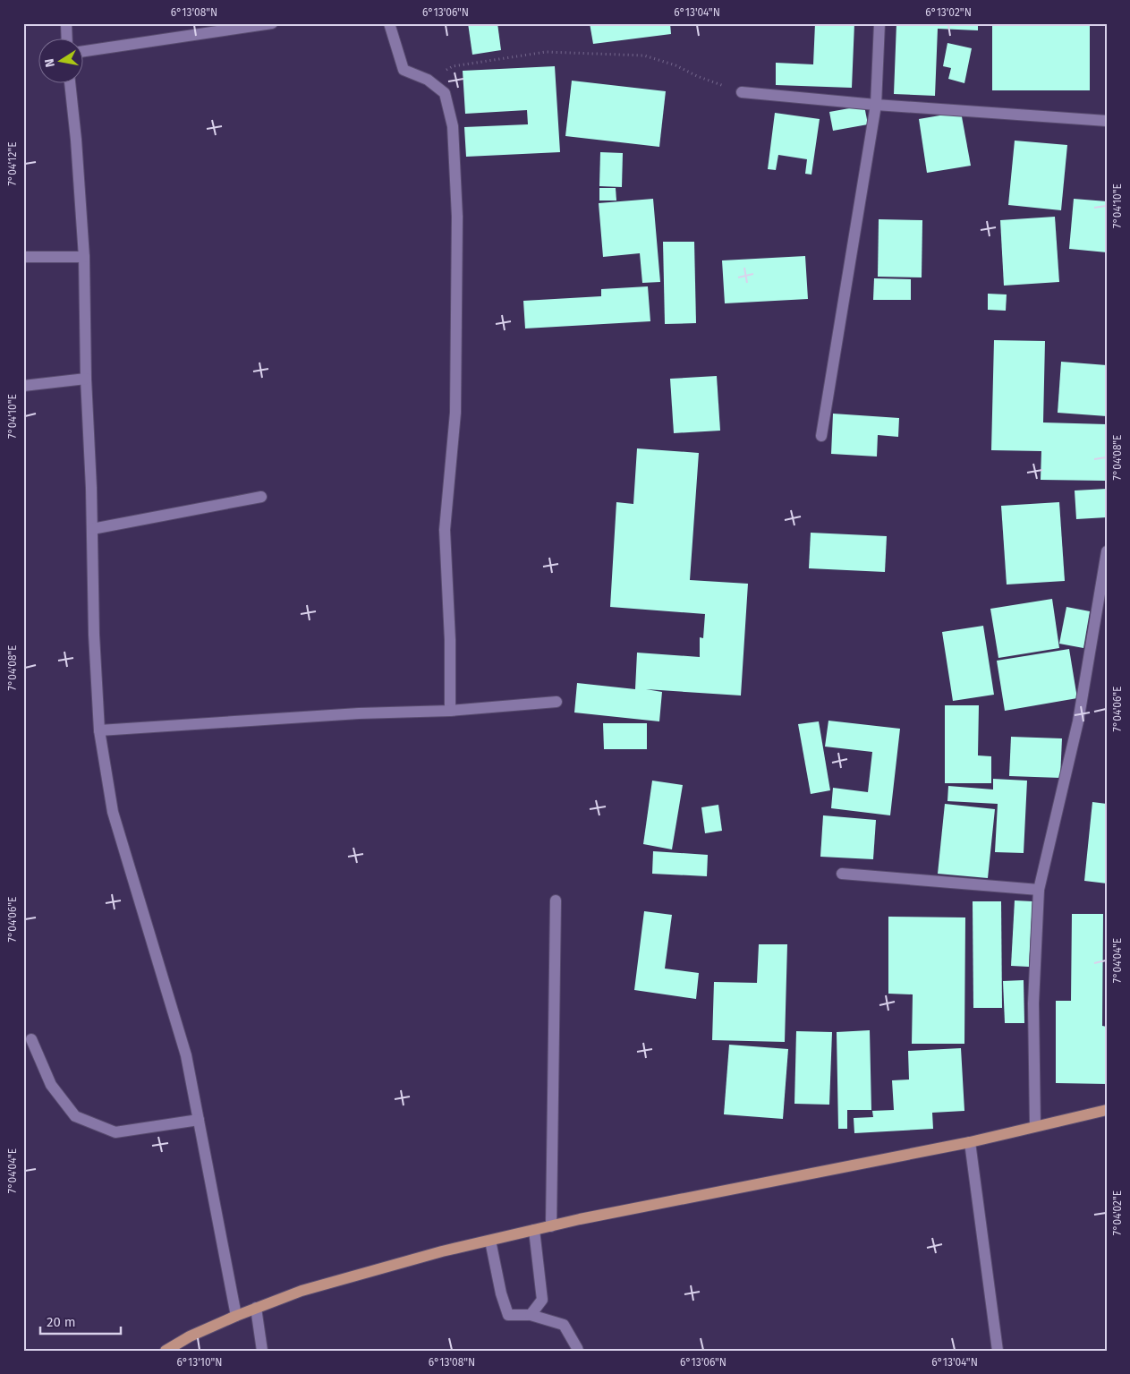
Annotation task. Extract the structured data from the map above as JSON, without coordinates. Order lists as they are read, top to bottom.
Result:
{
  "scale_bar": "20 m",
  "north": "left",
  "coordinates": [
    "6°13'08\"N",
    "6°13'06\"N",
    "6°13'04\"N",
    "6°13'02\"N",
    "7°04'12\"E",
    "7°04'10\"E",
    "7°04'08\"E",
    "7°04'06\"E",
    "7°04'04\"E",
    "7°04'02\"E",
    "6°13'10\"N"
  ]
}
